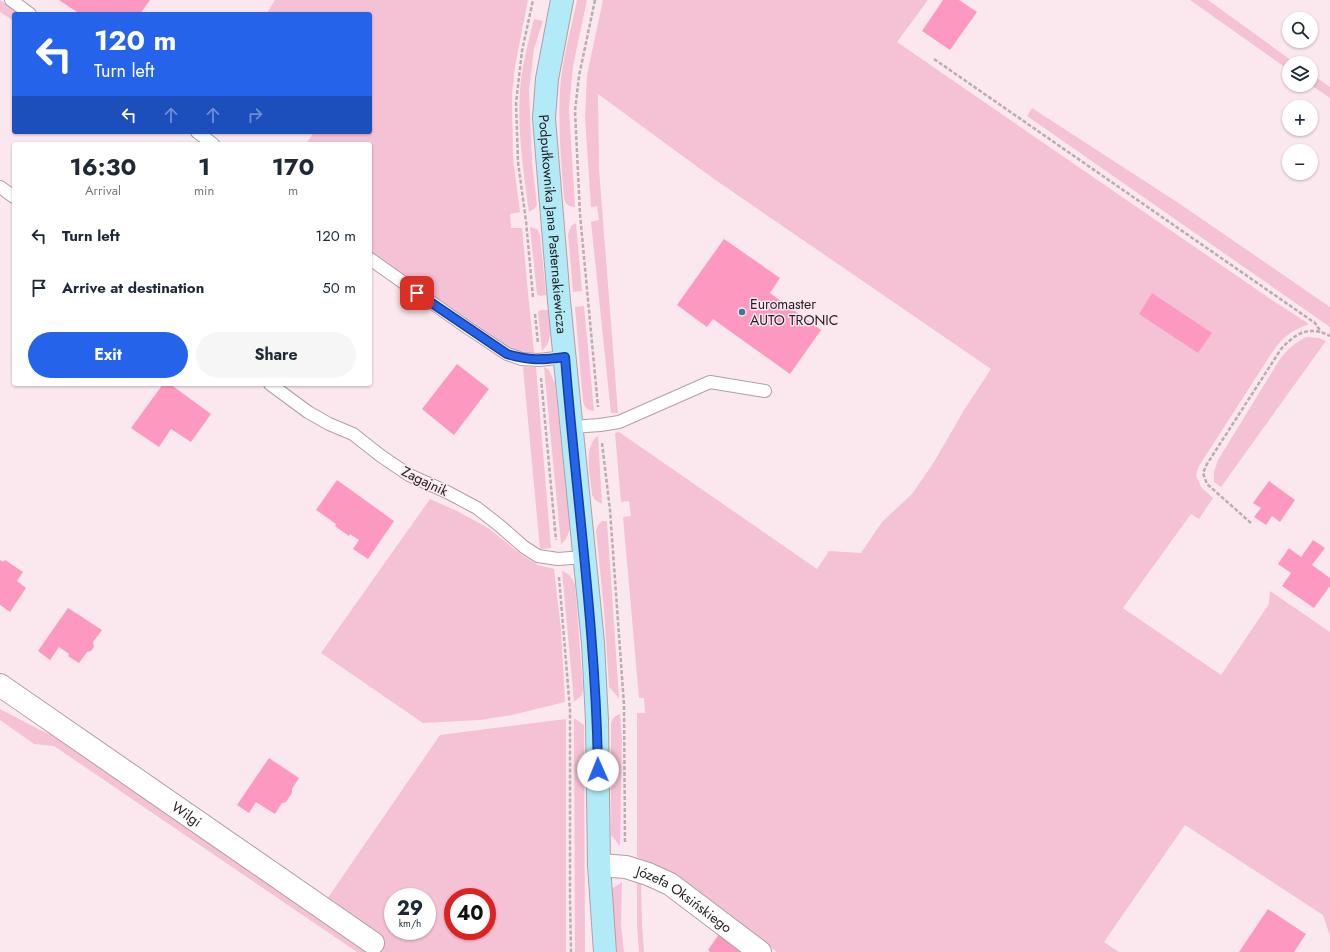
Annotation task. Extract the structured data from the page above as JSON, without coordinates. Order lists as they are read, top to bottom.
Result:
{
  "streets": {
    "street": ["Podpułkownika Jana Pasternakiewicza", "Wilgi", "Józefa Oksińskiego"],
    "lane": ["Zagajnik"]
  },
  "crossings": [
    ["Podpułkownika Jana Pasternakiewicza", "Zagajnik"],
    ["Podpułkownika Jana Pasternakiewicza", "Józefa Oksińskiego"]
  ],
  "places": ["Euromaster AUTO TRONIC"],
  "page": {
    "map_buttons": ["+", "−"],
    "turn": ["120 m", "Turn left"],
    "eta": [
      "16:30",
      "Arrival",
      "1",
      "min",
      "170",
      "m"
    ],
    "list": [
      {
        "name": "Turn left",
        "value": "120 m"
      },
      {
        "name": "Arrive at destination",
        "value": "50 m"
      }
    ],
    "buttons": ["Exit", "Share"],
    "speed": "29 km/h",
    "limit": "40"
  }
}
